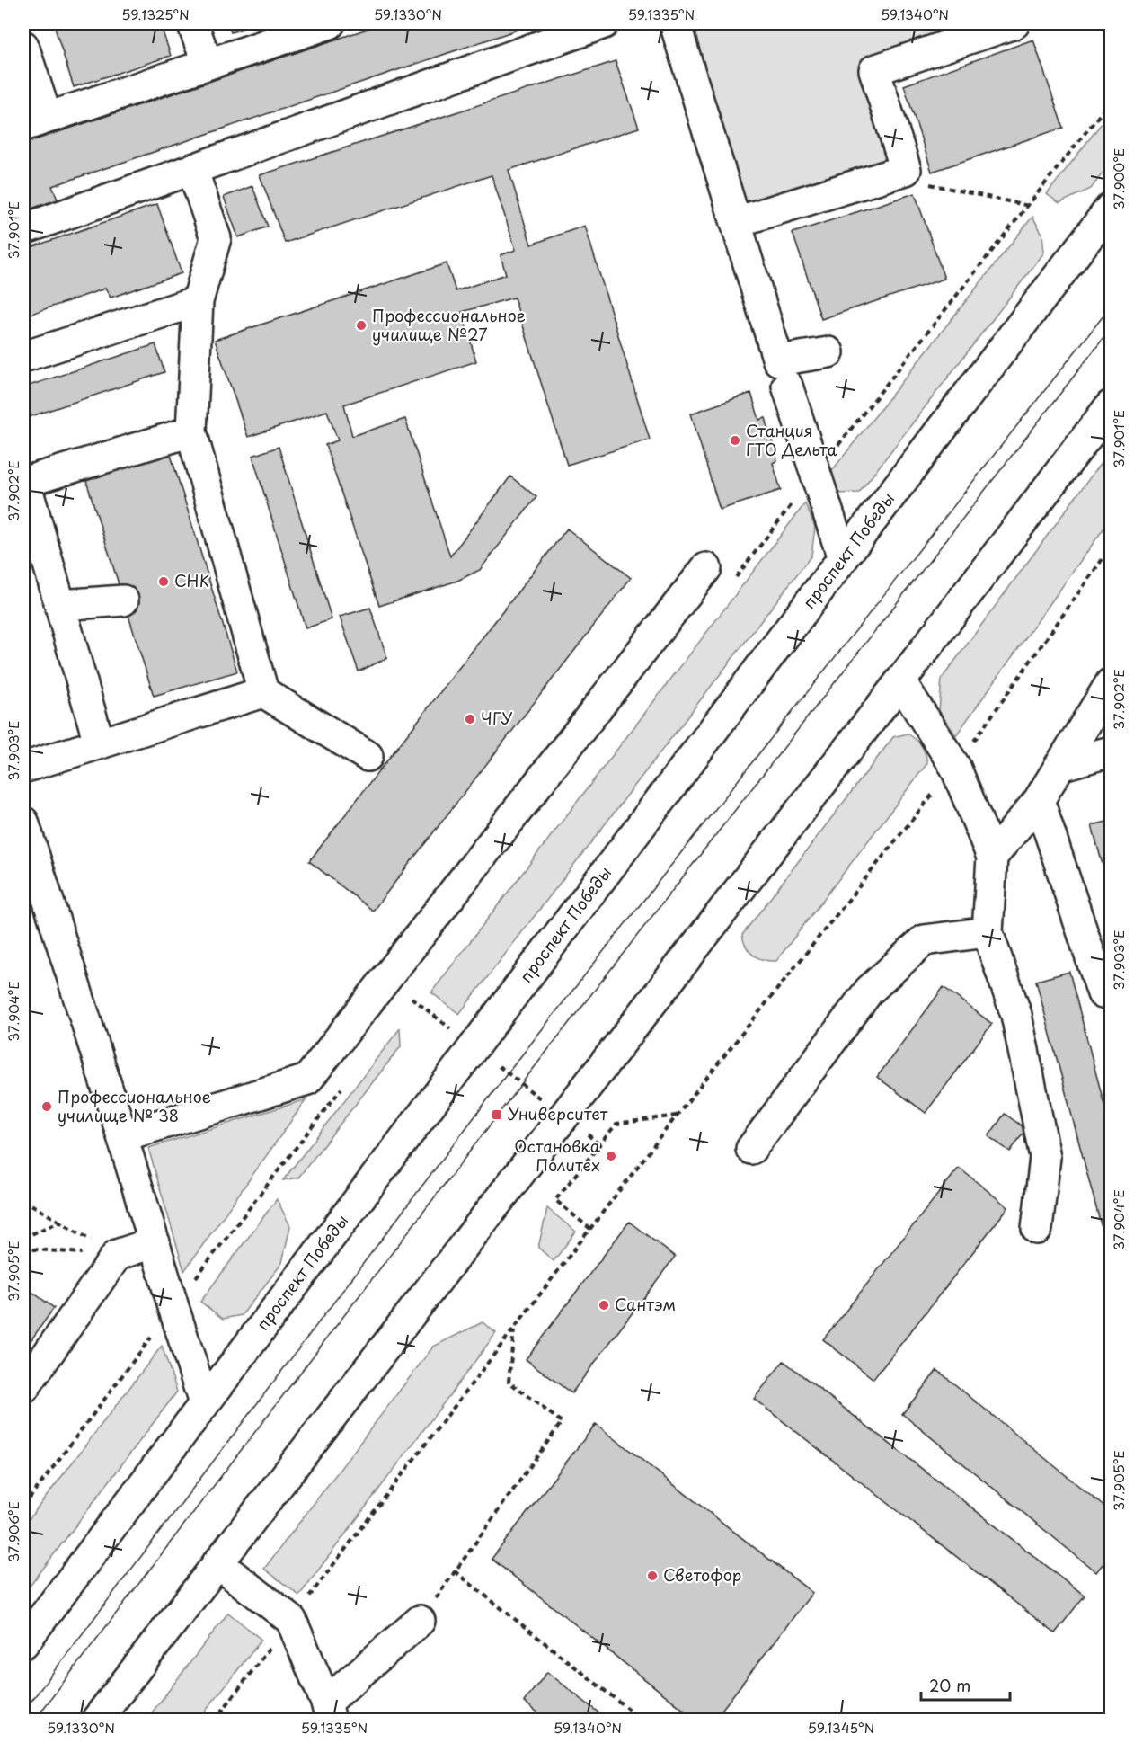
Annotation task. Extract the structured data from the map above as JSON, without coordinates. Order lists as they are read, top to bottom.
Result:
{
  "streets": {
    "main road": ["проспект Победы"]
  },
  "places": {
    "other": [
      "Профессиональное училище №27",
      "Станция ГТО Дельта",
      "СНК",
      "ЧГУ",
      "Профессиональное училище № 38",
      "Остановка Политех",
      "Сантэм",
      "Светофор"
    ],
    "transit": ["Университет"]
  },
  "scale_bar": "20 m",
  "coordinates": [
    "59.1325°N",
    "59.1330°N",
    "59.1335°N",
    "59.1340°N",
    "37.900°E",
    "37.901°E",
    "37.902°E",
    "37.903°E",
    "37.904°E",
    "37.905°E",
    "37.906°E",
    "59.1345°N"
  ]
}
